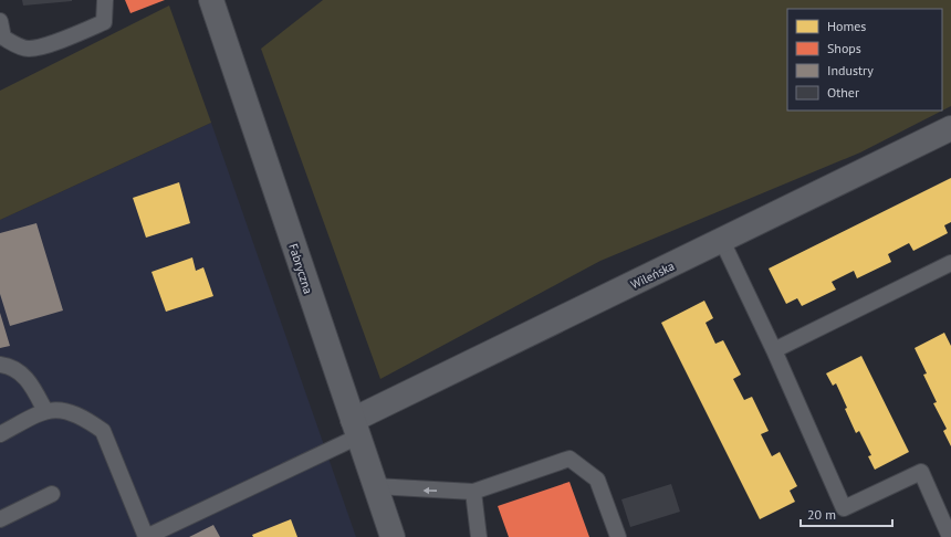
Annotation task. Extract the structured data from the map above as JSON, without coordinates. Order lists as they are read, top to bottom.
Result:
{
  "streets": {
    "street": ["Fabryczna", "Wileńska"]
  },
  "crossings": [
    ["Fabryczna", "Wileńska"]
  ],
  "legend": [
    "Homes",
    "Shops",
    "Industry",
    "Other"
  ],
  "scale_bar": "20 m"
}
